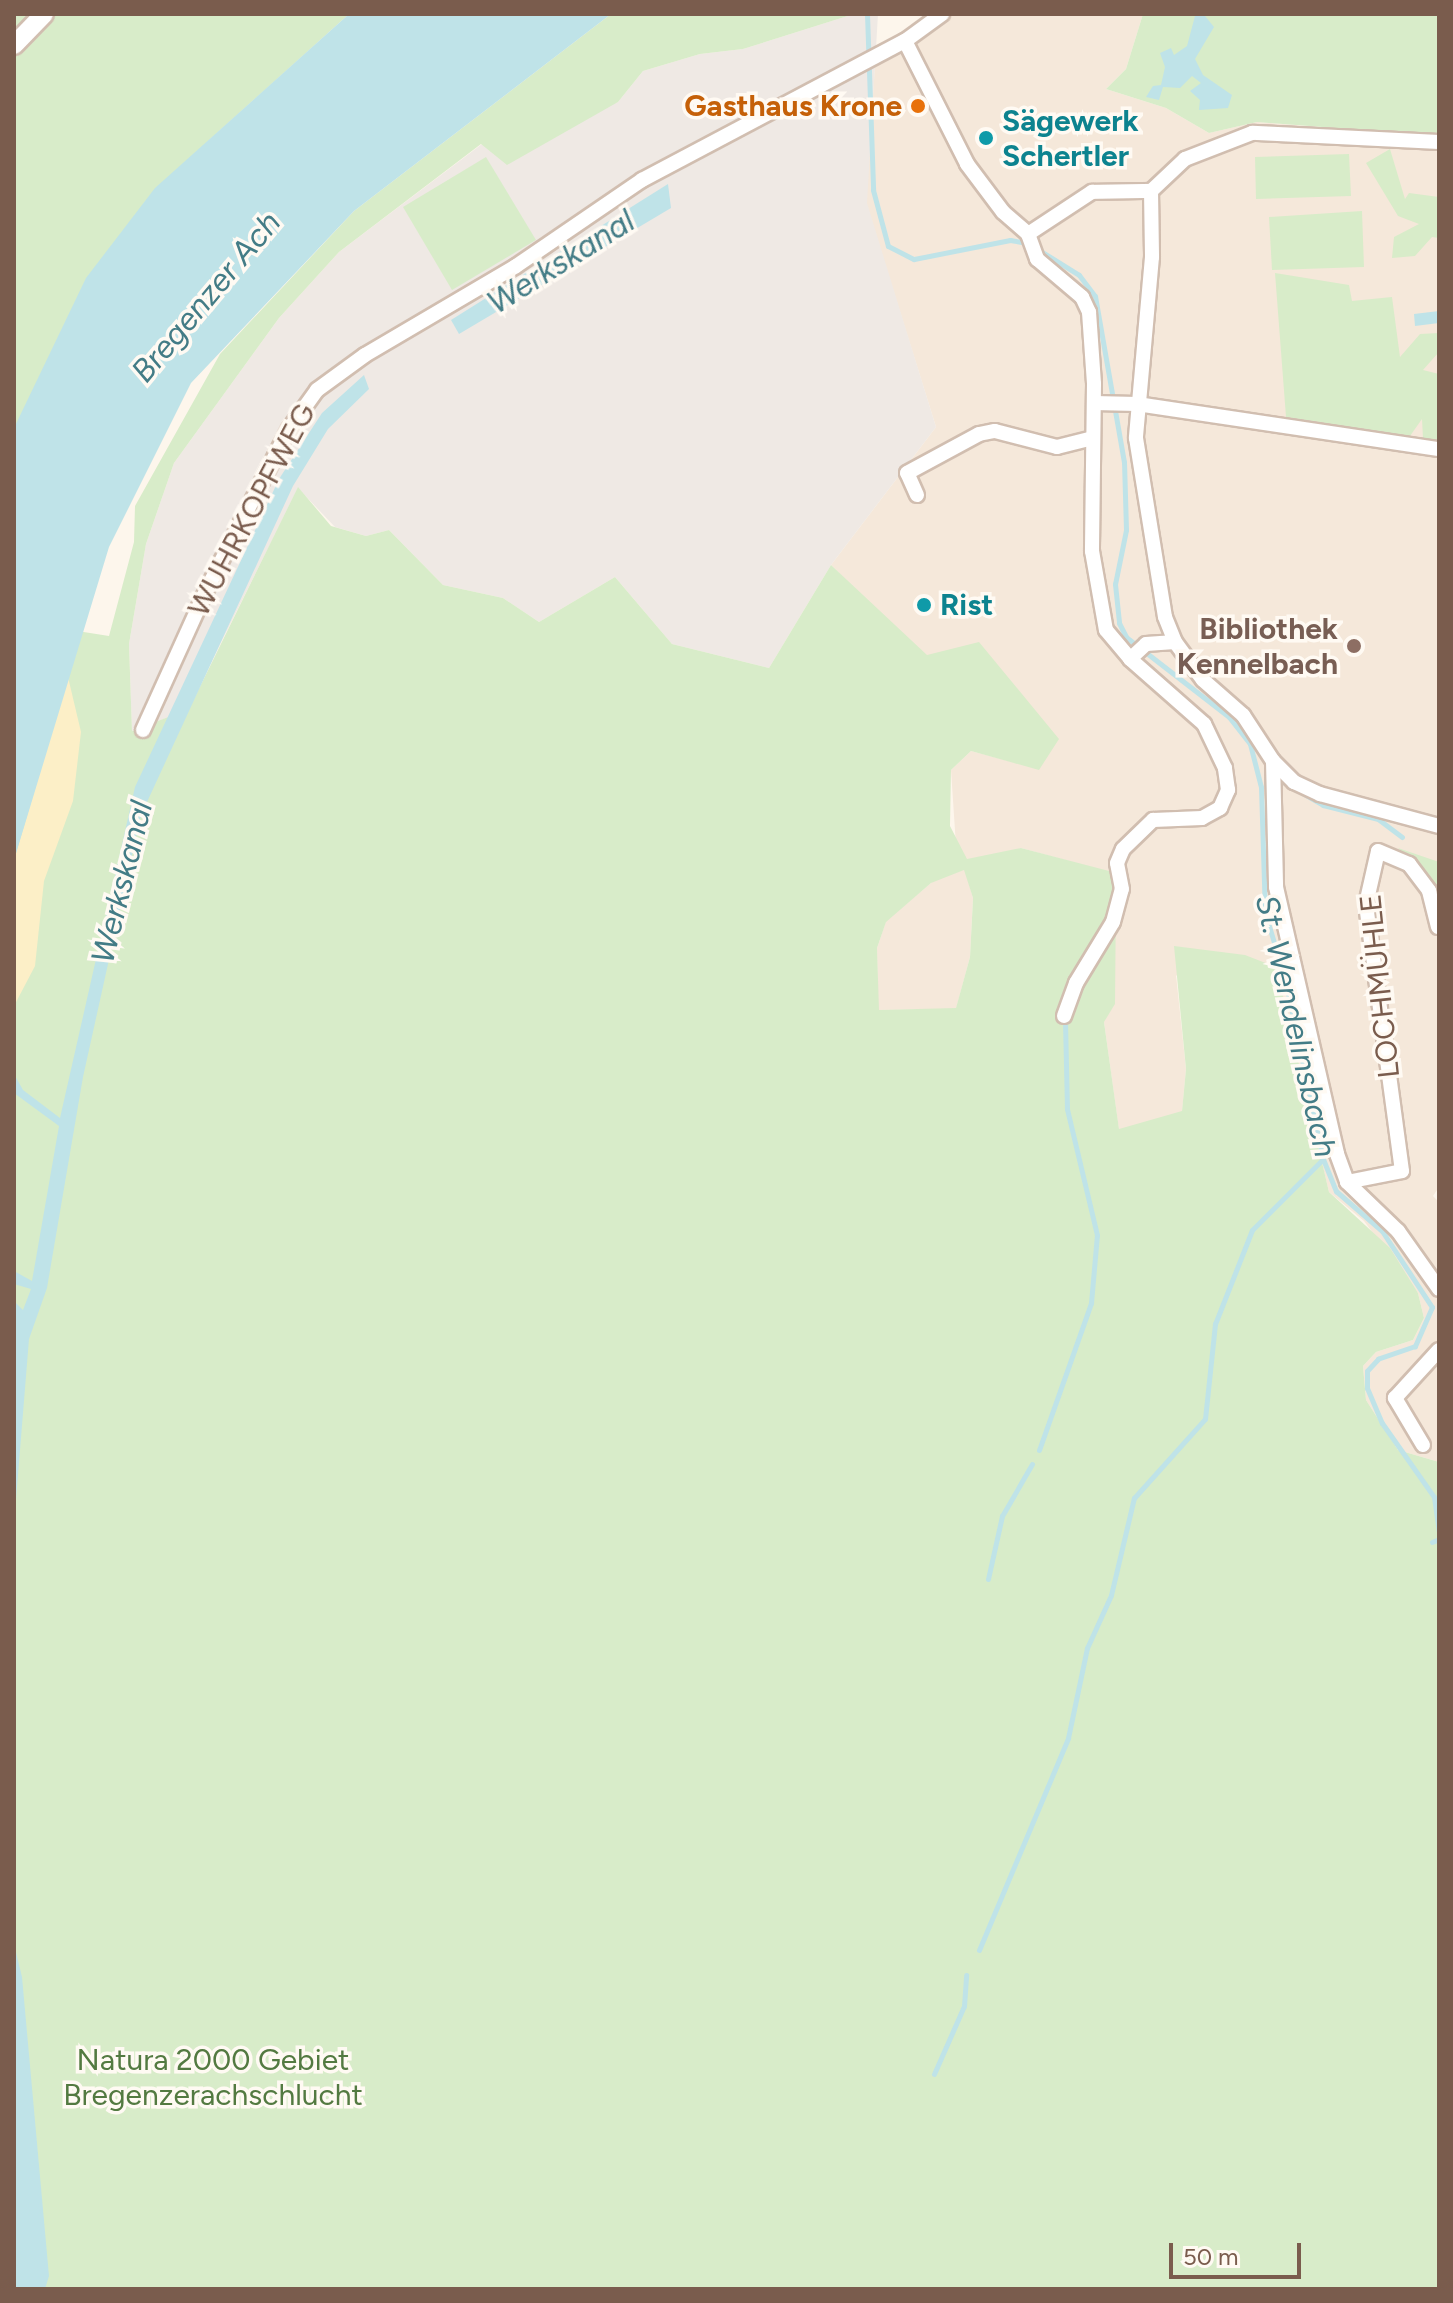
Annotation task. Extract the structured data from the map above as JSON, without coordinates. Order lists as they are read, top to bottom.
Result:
{
  "streets": {
    "street": ["WUHRKOPFWEG", "LOCHMÜHLE"]
  },
  "water": ["Werkskanal", "Bregenzer Ach", "St. Wendelinsbach"],
  "parks": ["Natura 2000 Gebiet Bregenzerachschlucht"],
  "places": [
    "Gasthaus Krone",
    "Sägewerk Schertler",
    "Rist",
    "Bibliothek Kennelbach"
  ],
  "scale_bar": "50 m"
}
